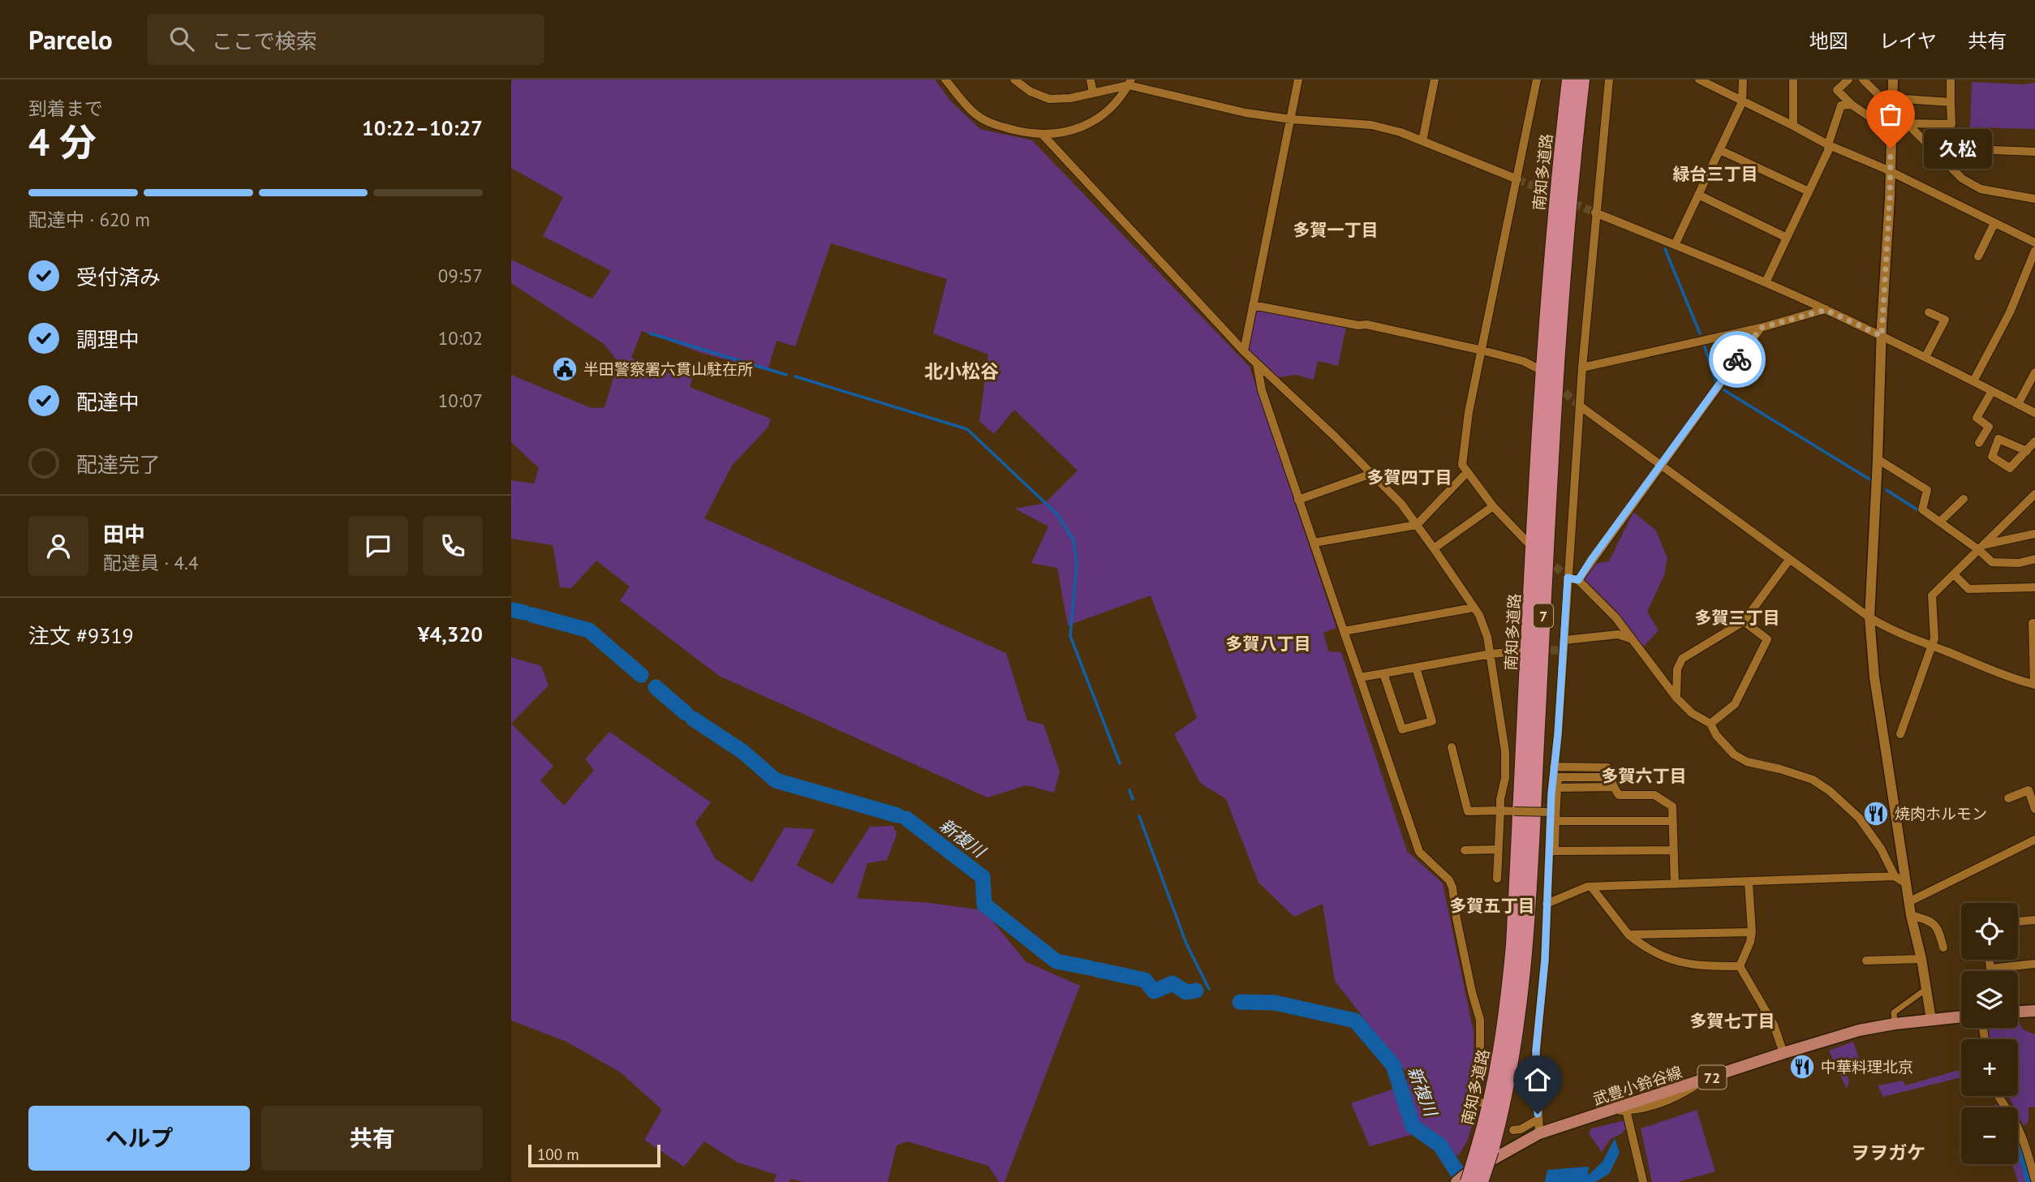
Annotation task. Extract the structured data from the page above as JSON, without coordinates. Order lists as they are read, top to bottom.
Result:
{
  "streets": {
    "highway": ["南知多道路", "7"],
    "main road": ["72", "武豊小鈴谷線"]
  },
  "crossings": [
    ["南知多道路", "武豊小鈴谷線"]
  ],
  "districts": [
    "緑台三丁目",
    "多賀一丁目",
    "北小松谷",
    "多賀四丁目",
    "多賀三丁目",
    "多賀八丁目",
    "多賀六丁目",
    "多賀五丁目",
    "多賀七丁目",
    "ヲヲガケ"
  ],
  "water": ["新複川"],
  "places": {
    "other": ["久松"],
    "public building": ["半田警察署六貫山駐在所"],
    "restaurant": ["焼肉ホルモン", "中華料理北京"]
  },
  "scale_bar": "100 m",
  "page": {
    "header": "Parcelo",
    "search": "ここで検索",
    "nav": ["地図", "レイヤ", "共有"],
    "heading": ["4 分", "到着まで", "10:22–10:27"],
    "panel": [
      "田中",
      "配達員 · 4.4",
      "注文 #9319",
      "¥4,320"
    ],
    "bubble": "久松",
    "bar": "配達中 · 620 m",
    "list": [
      ["受付済み", "09:57"],
      ["調理中", "10:02"],
      ["配達中", "10:07"],
      "配達完了"
    ],
    "map_buttons": ["+", "−"],
    "buttons": ["ヘルプ", "共有"],
    "scale": "100 m"
  }
}
